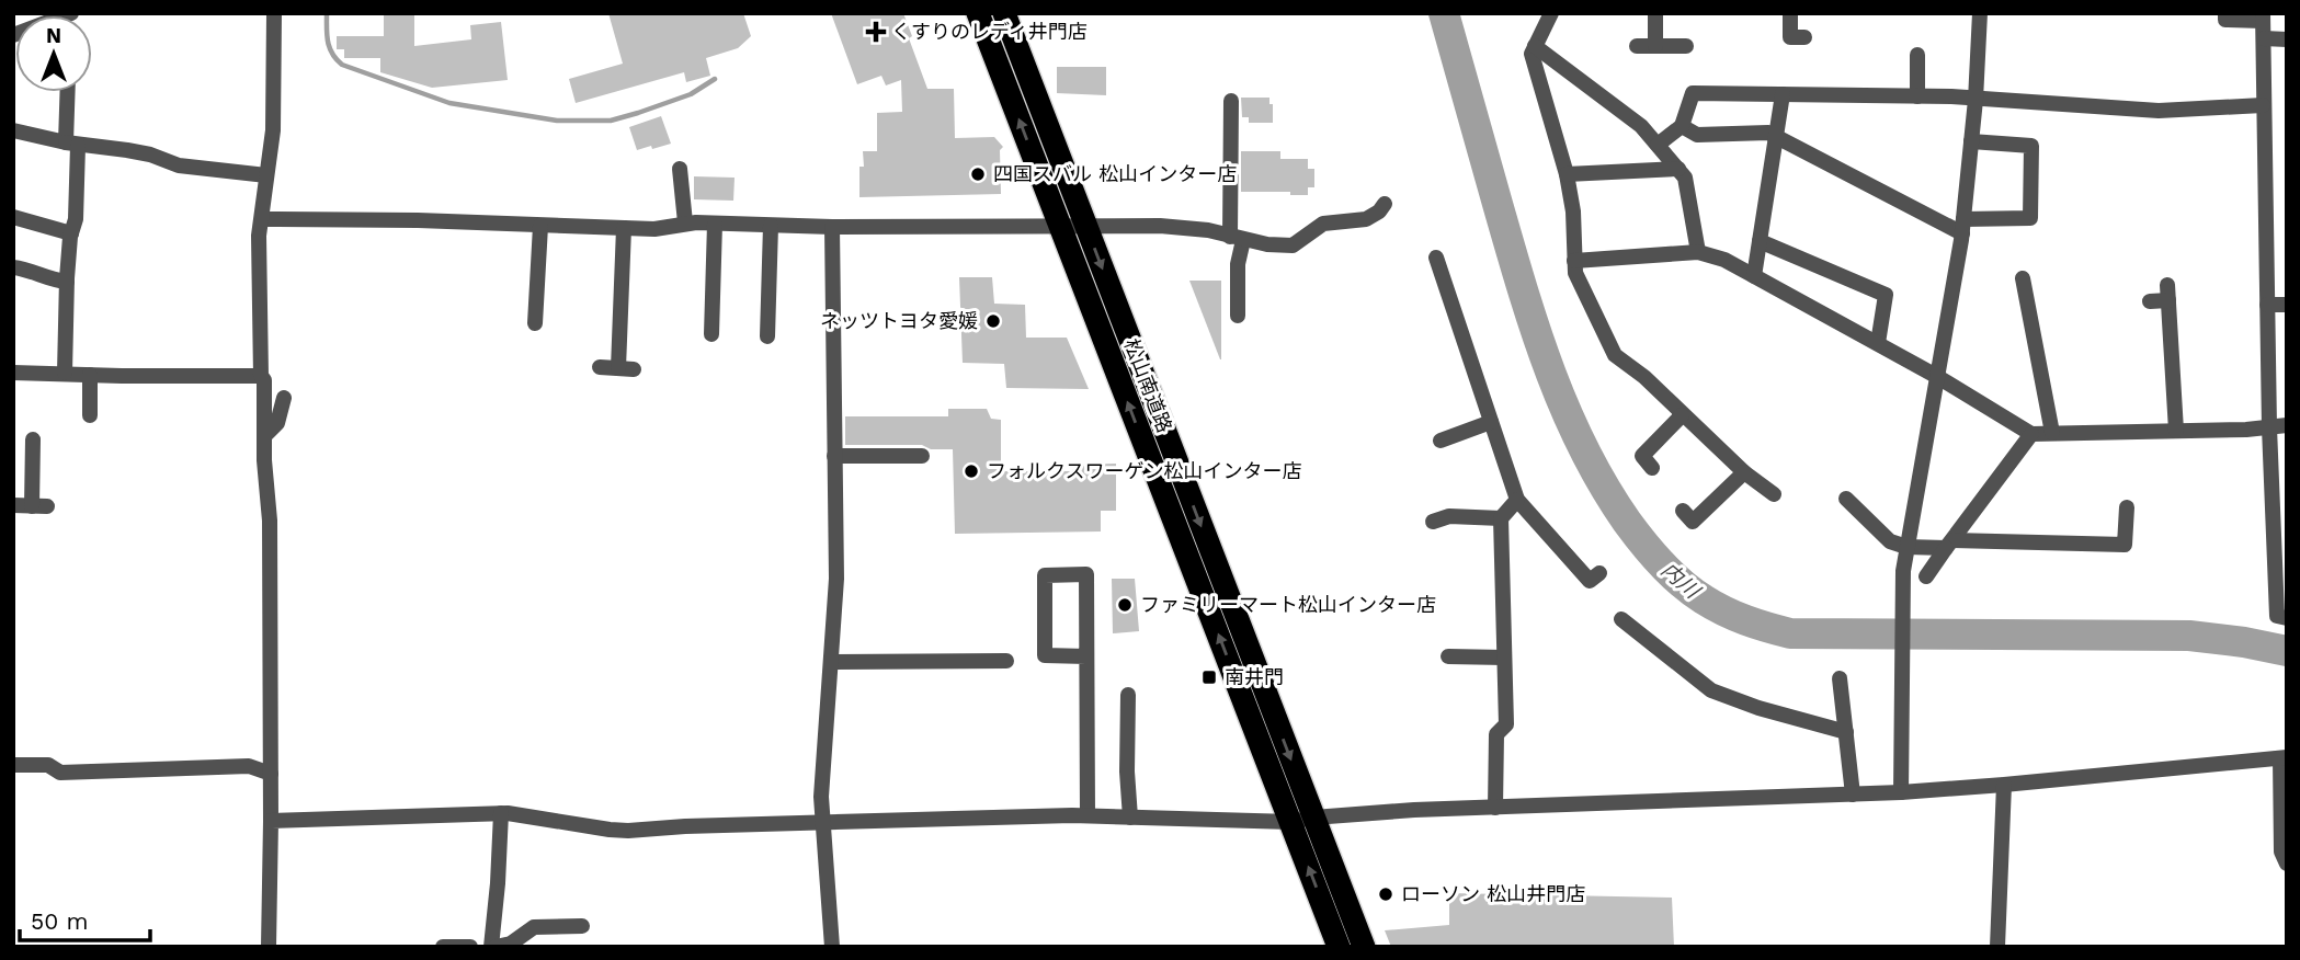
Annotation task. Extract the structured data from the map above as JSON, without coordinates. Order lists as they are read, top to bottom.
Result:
{
  "streets": {
    "highway": ["松山南道路"]
  },
  "water": ["内川"],
  "places": {
    "health": ["くすりのレディ井門店"],
    "other": [
      "四国スバル 松山インター店",
      "ネッツトヨタ愛媛",
      "フォルクスワーゲン松山インター店",
      "ファミリーマート松山インター店",
      "ローソン 松山井門店"
    ],
    "transit": ["南井門"]
  },
  "scale_bar": "50 m",
  "north": "top"
}
